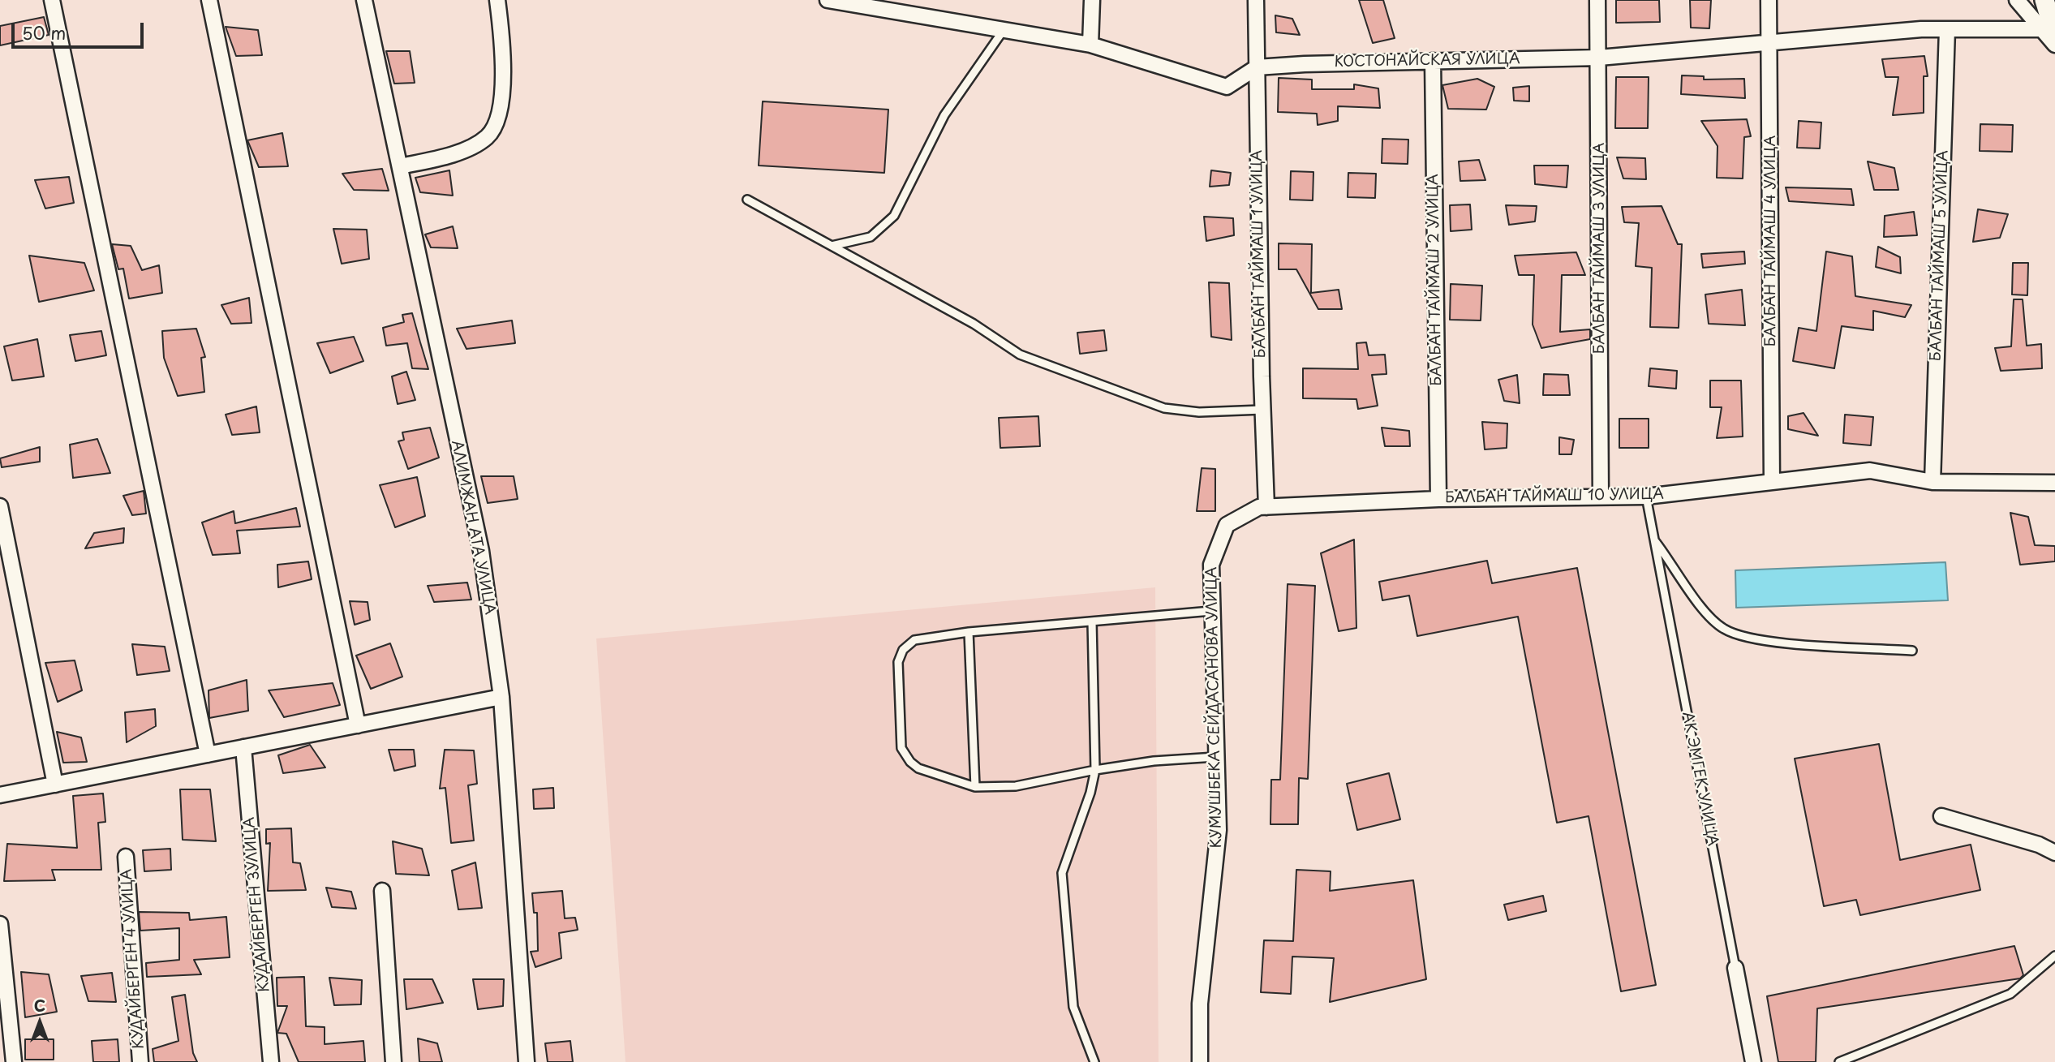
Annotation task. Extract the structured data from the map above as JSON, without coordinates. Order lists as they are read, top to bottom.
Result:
{
  "streets": {
    "street": [
      "КОСТОНАЙСКАЯ УЛИЦА",
      "БАЛБАН ТАЙМАШ 4 УЛИЦА",
      "БАЛБАН ТАЙМАШ 3 УЛИЦА",
      "БАЛБАН ТАЙМАШ 1 УЛИЦА",
      "БАЛБАН ТАЙМАШ 5 УЛИЦА",
      "БАЛБАН ТАЙМАШ 2 УЛИЦА",
      "БАЛБАН ТАЙМАШ 10 УЛИЦА",
      "АЛИМЖАН АТА УЛИЦА",
      "КУМУШБЕКА СЕЙДАСАНОВА УЛИЦА",
      "АК ЭМГЕК УЛИЦА",
      "КУДАЙБЕРГЕН 3УЛИЦА",
      "КУДАЙБЕРГЕН 4 УЛИЦА"
    ]
  },
  "crossings": [
    ["КОСТОНАЙСКАЯ УЛИЦА", "БАЛБАН ТАЙМАШ 4 УЛИЦА"],
    ["КОСТОНАЙСКАЯ УЛИЦА", "БАЛБАН ТАЙМАШ 3 УЛИЦА"],
    ["КОСТОНАЙСКАЯ УЛИЦА", "БАЛБАН ТАЙМАШ 1 УЛИЦА"],
    ["КОСТОНАЙСКАЯ УЛИЦА", "БАЛБАН ТАЙМАШ 5 УЛИЦА"],
    ["КОСТОНАЙСКАЯ УЛИЦА", "БАЛБАН ТАЙМАШ 2 УЛИЦА"],
    ["БАЛБАН ТАЙМАШ 4 УЛИЦА", "БАЛБАН ТАЙМАШ 10 УЛИЦА"],
    ["БАЛБАН ТАЙМАШ 3 УЛИЦА", "БАЛБАН ТАЙМАШ 10 УЛИЦА"],
    ["БАЛБАН ТАЙМАШ 1 УЛИЦА", "БАЛБАН ТАЙМАШ 10 УЛИЦА"],
    ["БАЛБАН ТАЙМАШ 5 УЛИЦА", "БАЛБАН ТАЙМАШ 10 УЛИЦА"],
    ["БАЛБАН ТАЙМАШ 2 УЛИЦА", "БАЛБАН ТАЙМАШ 10 УЛИЦА"],
    ["БАЛБАН ТАЙМАШ 10 УЛИЦА", "КУМУШБЕКА СЕЙДАСАНОВА УЛИЦА"],
    ["БАЛБАН ТАЙМАШ 10 УЛИЦА", "АК ЭМГЕК УЛИЦА"]
  ],
  "scale_bar": "50 m",
  "north": "top"
}
